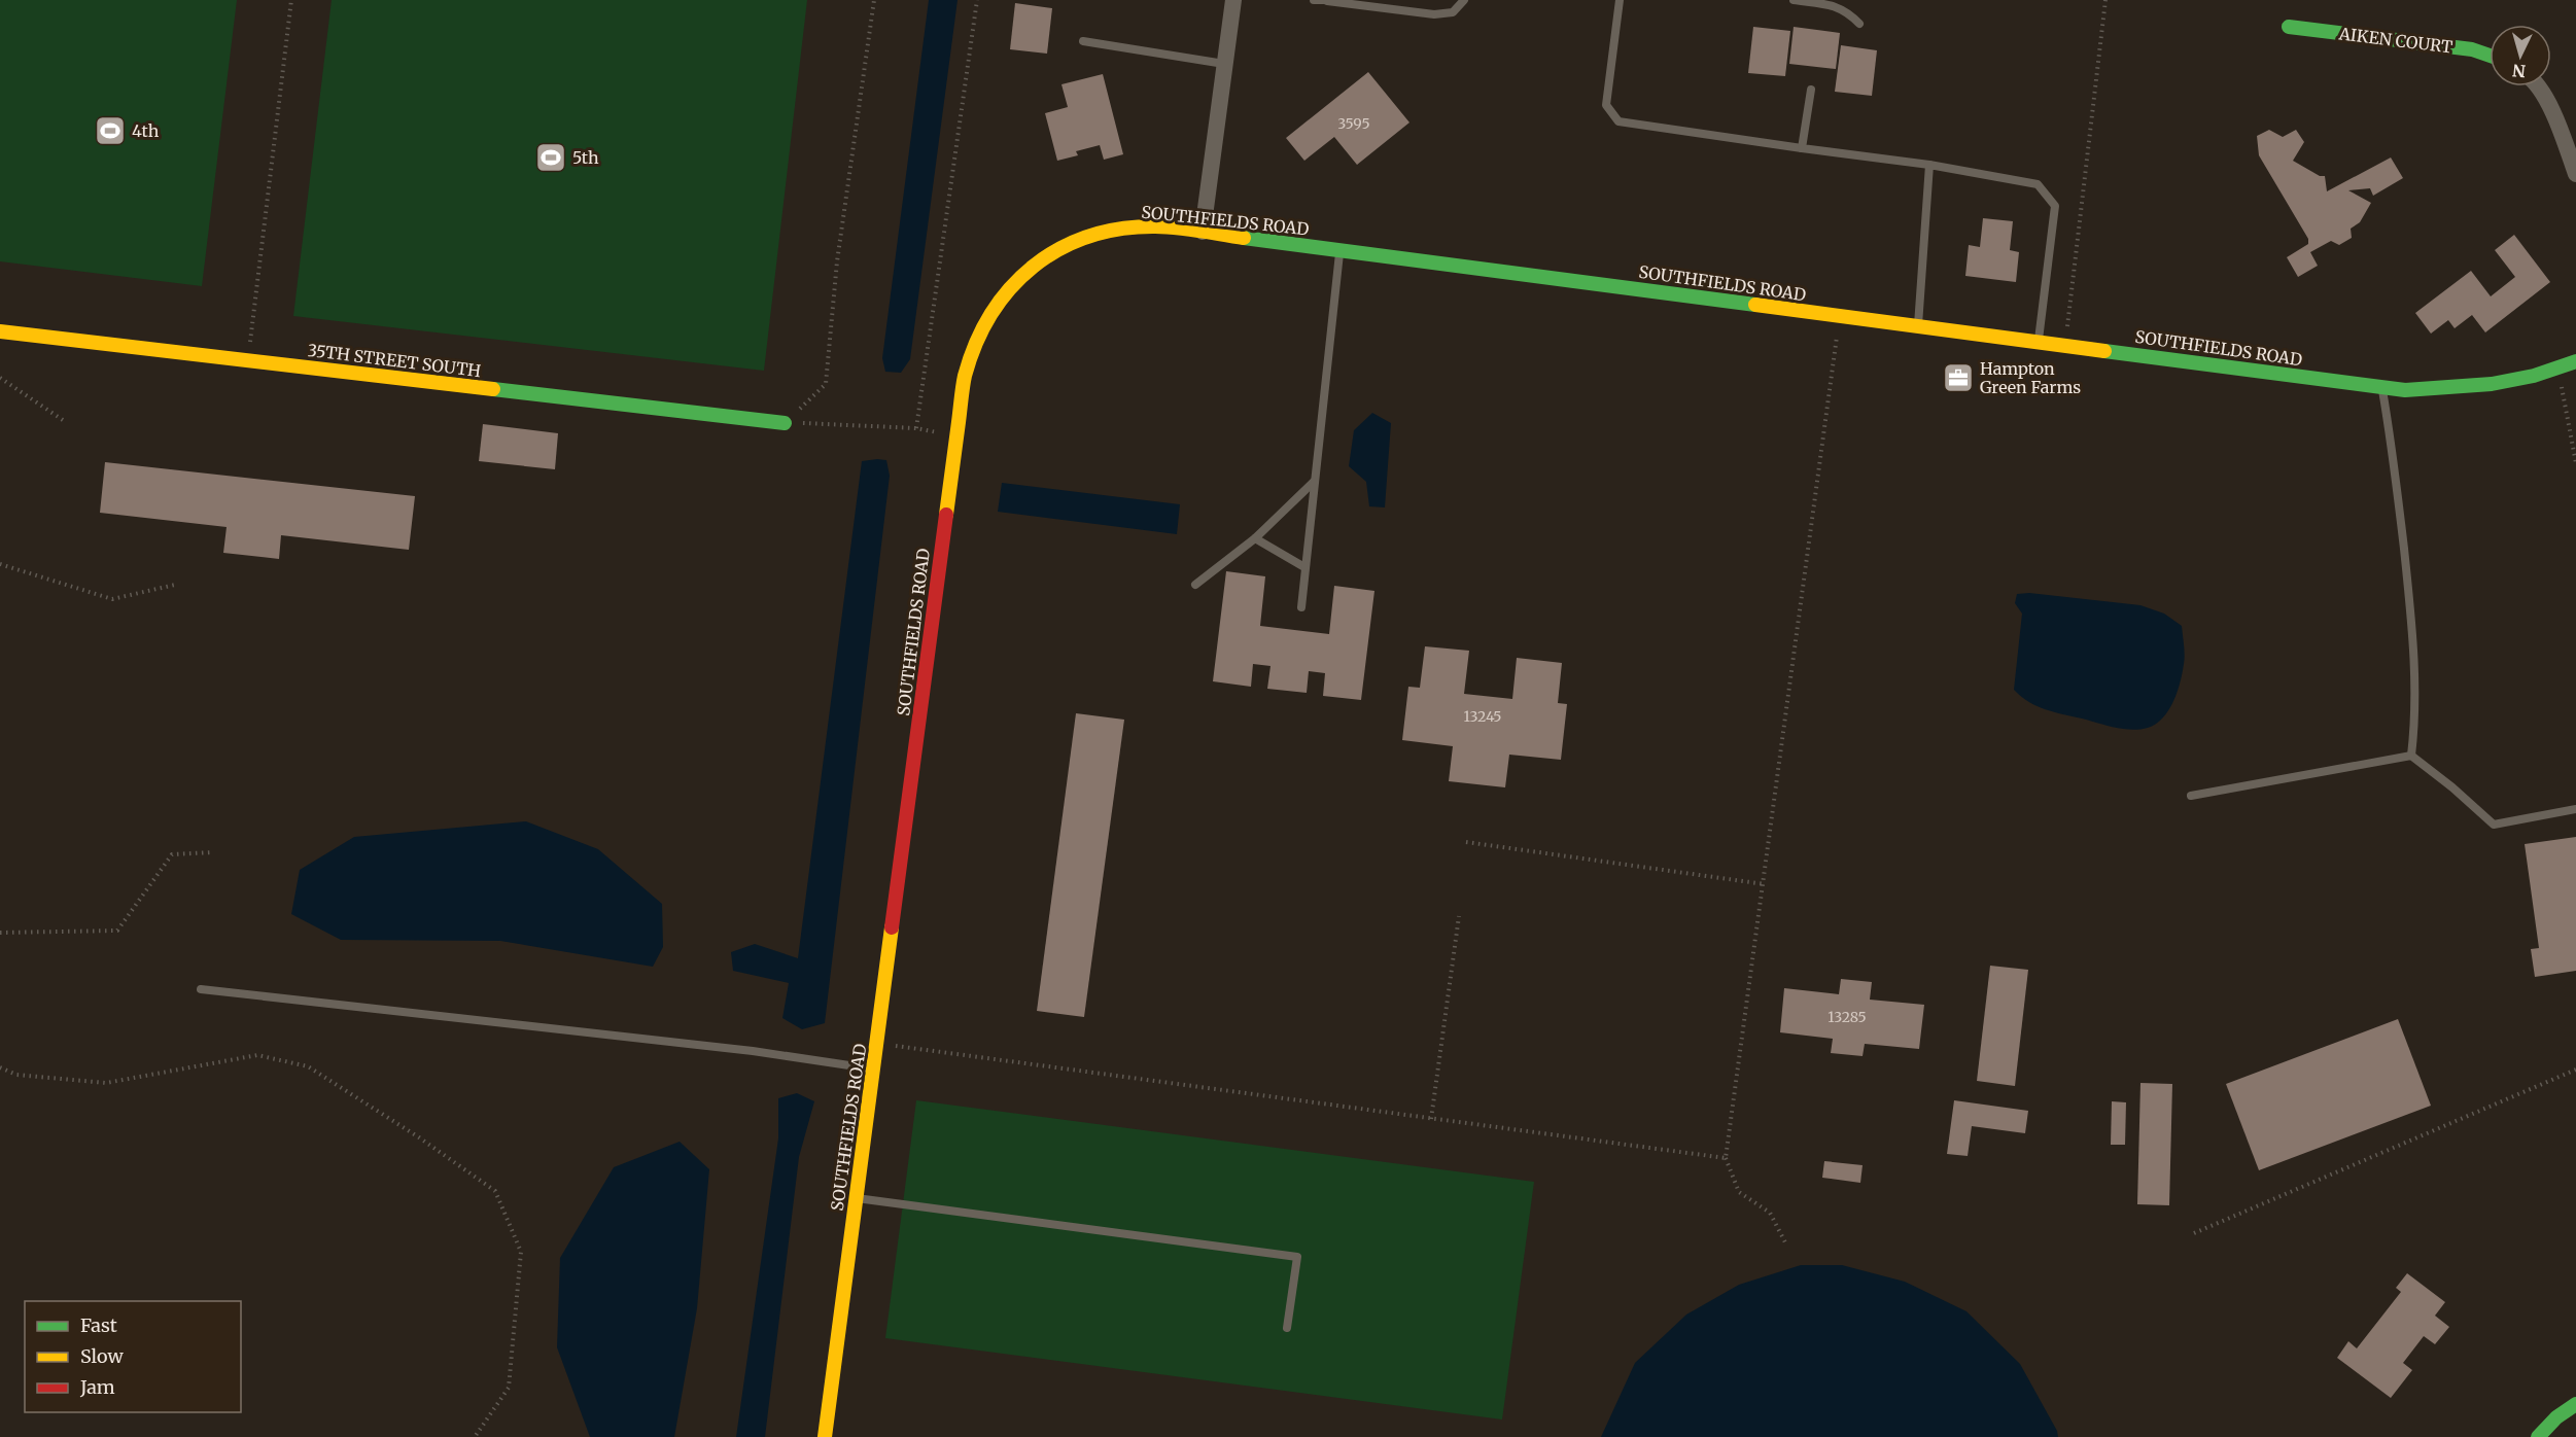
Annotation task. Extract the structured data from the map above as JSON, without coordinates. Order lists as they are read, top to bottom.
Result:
{
  "streets": {
    "street": ["AIKEN COURT", "SOUTHFIELDS ROAD", "35TH STREET SOUTH"]
  },
  "places": {
    "sports": ["4th", "5th"],
    "office": ["Hampton Green Farms"]
  },
  "house_numbers": ["3595", "13245", "13285"],
  "legend": ["Fast", "Slow", "Jam"],
  "north": "bottom"
}
